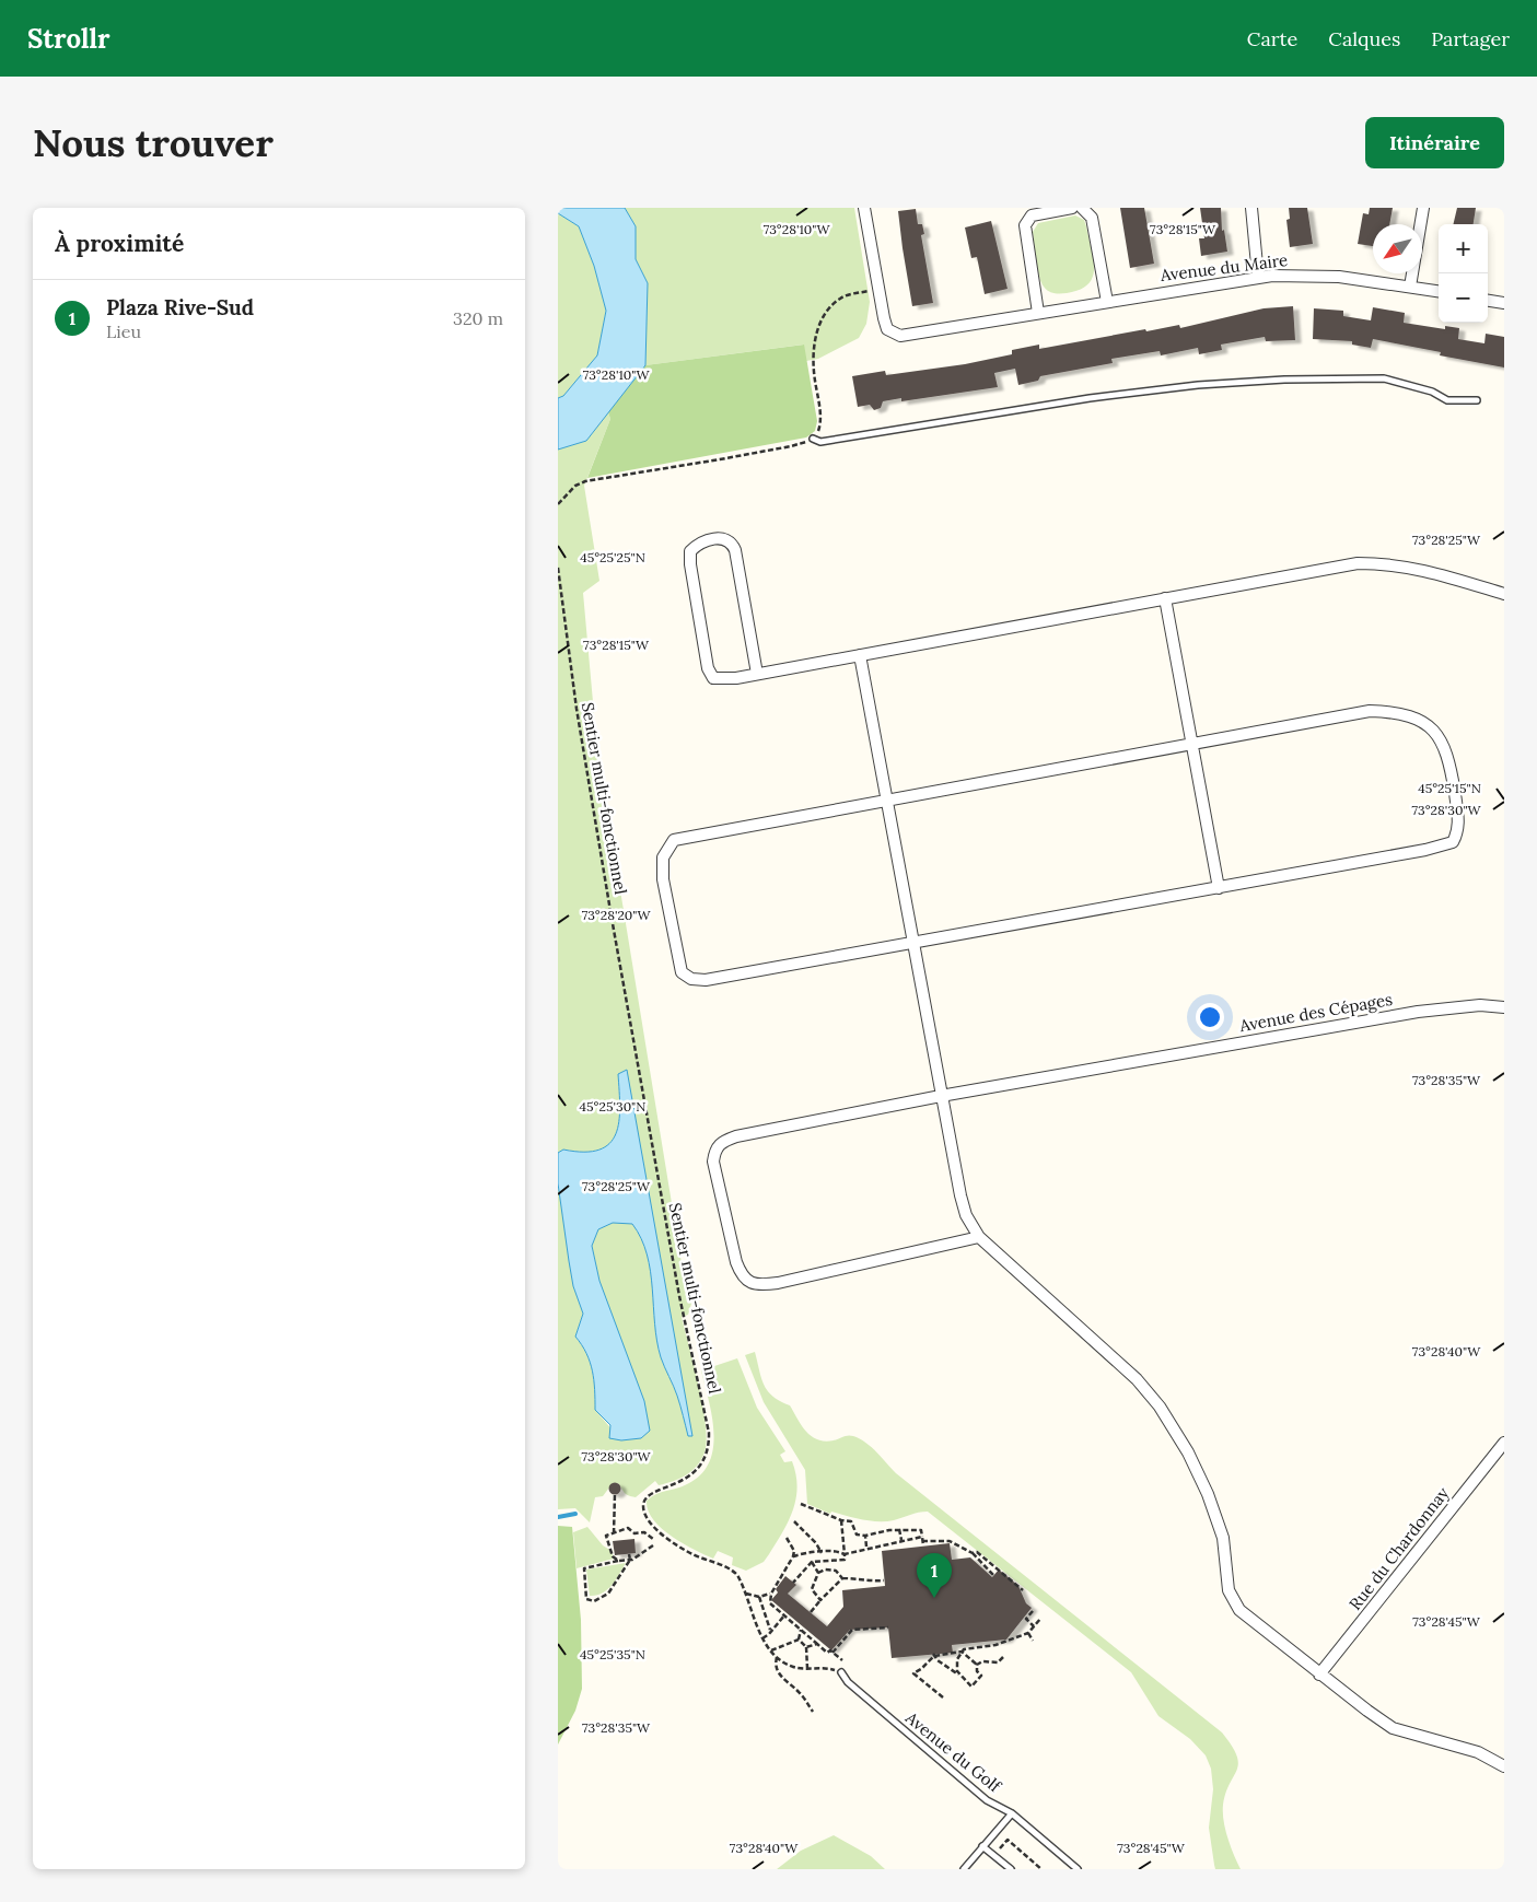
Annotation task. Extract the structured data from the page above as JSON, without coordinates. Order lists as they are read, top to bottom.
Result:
{
  "streets": {
    "street": ["Avenue du Maire", "Avenue des Cépages", "Rue du Chardonnay"],
    "lane": ["Avenue du Golf"],
    "path": ["Sentier multi-fonctionnel"]
  },
  "north": "bottom left",
  "page": {
    "header": "Strollr",
    "nav": ["Carte", "Calques", "Partager"],
    "buttons": "Itinéraire",
    "title": "Nous trouver",
    "heading": "À proximité",
    "map_buttons": ["+", "−"],
    "list": [
      {
        "mark": "1",
        "name": "Plaza Rive-Sud",
        "note": "Lieu",
        "value": "320 m"
      }
    ],
    "pins": "1"
  },
  "coordinates": [
    "73°28'10\"W",
    "73°28'15\"W",
    "73°28'25\"W",
    "45°25'25\"N",
    "45°25'15\"N",
    "73°28'30\"W",
    "73°28'20\"W",
    "73°28'35\"W",
    "45°25'30\"N",
    "73°28'40\"W",
    "73°28'45\"W",
    "45°25'35\"N"
  ]
}
